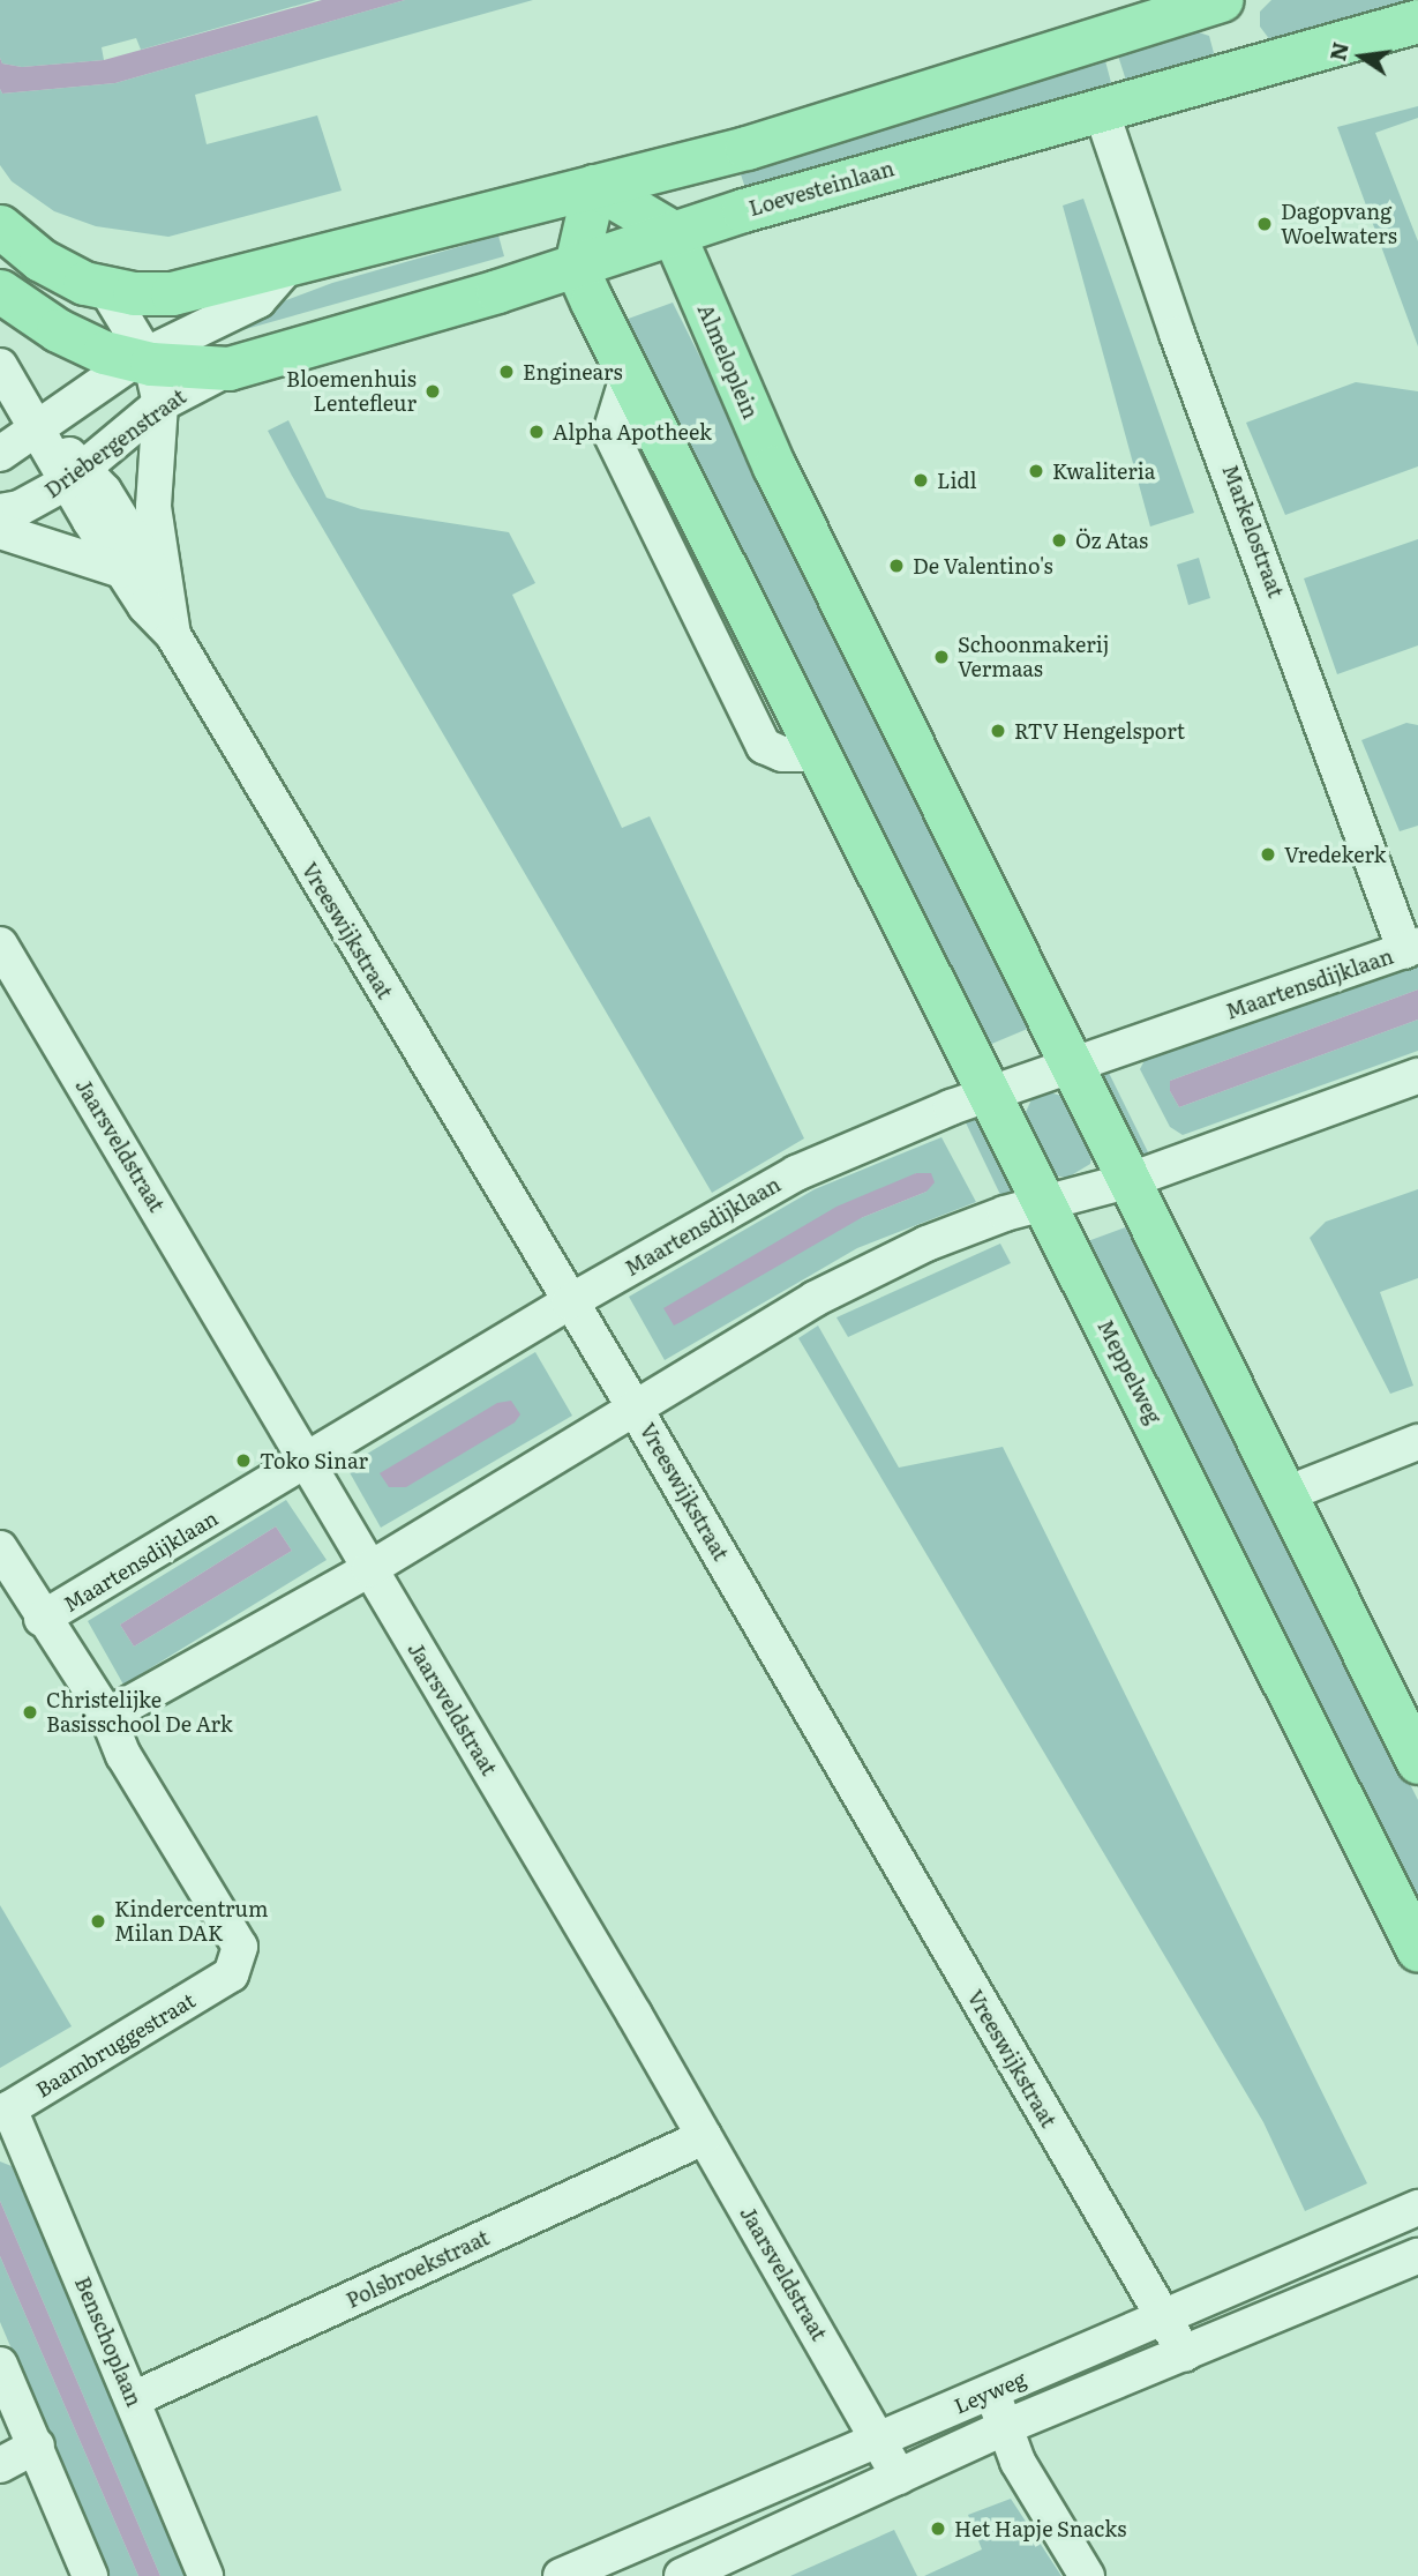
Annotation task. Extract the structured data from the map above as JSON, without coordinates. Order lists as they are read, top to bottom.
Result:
{
  "streets": {
    "main road": ["Loevesteinlaan", "Almeloplein", "Meppelweg"],
    "street": [
      "Driebergenstraat",
      "Markelostraat",
      "Vreeswijkstraat",
      "Maartensdijklaan",
      "Jaarsveldstraat",
      "Baambruggestraat",
      "Polsbroekstraat",
      "Benschoplaan",
      "Leyweg"
    ]
  },
  "crossings": [
    ["Loevesteinlaan", "Almeloplein"],
    ["Loevesteinlaan", "Driebergenstraat"],
    ["Loevesteinlaan", "Markelostraat"],
    ["Loevesteinlaan", "Meppelweg"],
    ["Almeloplein", "Maartensdijklaan"],
    ["Driebergenstraat", "Vreeswijkstraat"],
    ["Markelostraat", "Maartensdijklaan"],
    ["Vreeswijkstraat", "Maartensdijklaan"],
    ["Vreeswijkstraat", "Leyweg"],
    ["Maartensdijklaan", "Jaarsveldstraat"],
    ["Maartensdijklaan", "Meppelweg"],
    ["Jaarsveldstraat", "Polsbroekstraat"],
    ["Jaarsveldstraat", "Leyweg"],
    ["Baambruggestraat", "Benschoplaan"],
    ["Polsbroekstraat", "Benschoplaan"]
  ],
  "places": [
    "Dagopvang Woelwaters",
    "Enginears",
    "Bloemenhuis Lentefleur",
    "Alpha Apotheek",
    "Kwaliteria",
    "Lidl",
    "Öz Atas",
    "De Valentino's",
    "Schoonmakerij Vermaas",
    "RTV Hengelsport",
    "Vredekerk",
    "Toko Sinar",
    "Christelijke Basisschool De Ark",
    "Kindercentrum Milan DAK",
    "Het Hapje Snacks"
  ],
  "north": "left"
}
